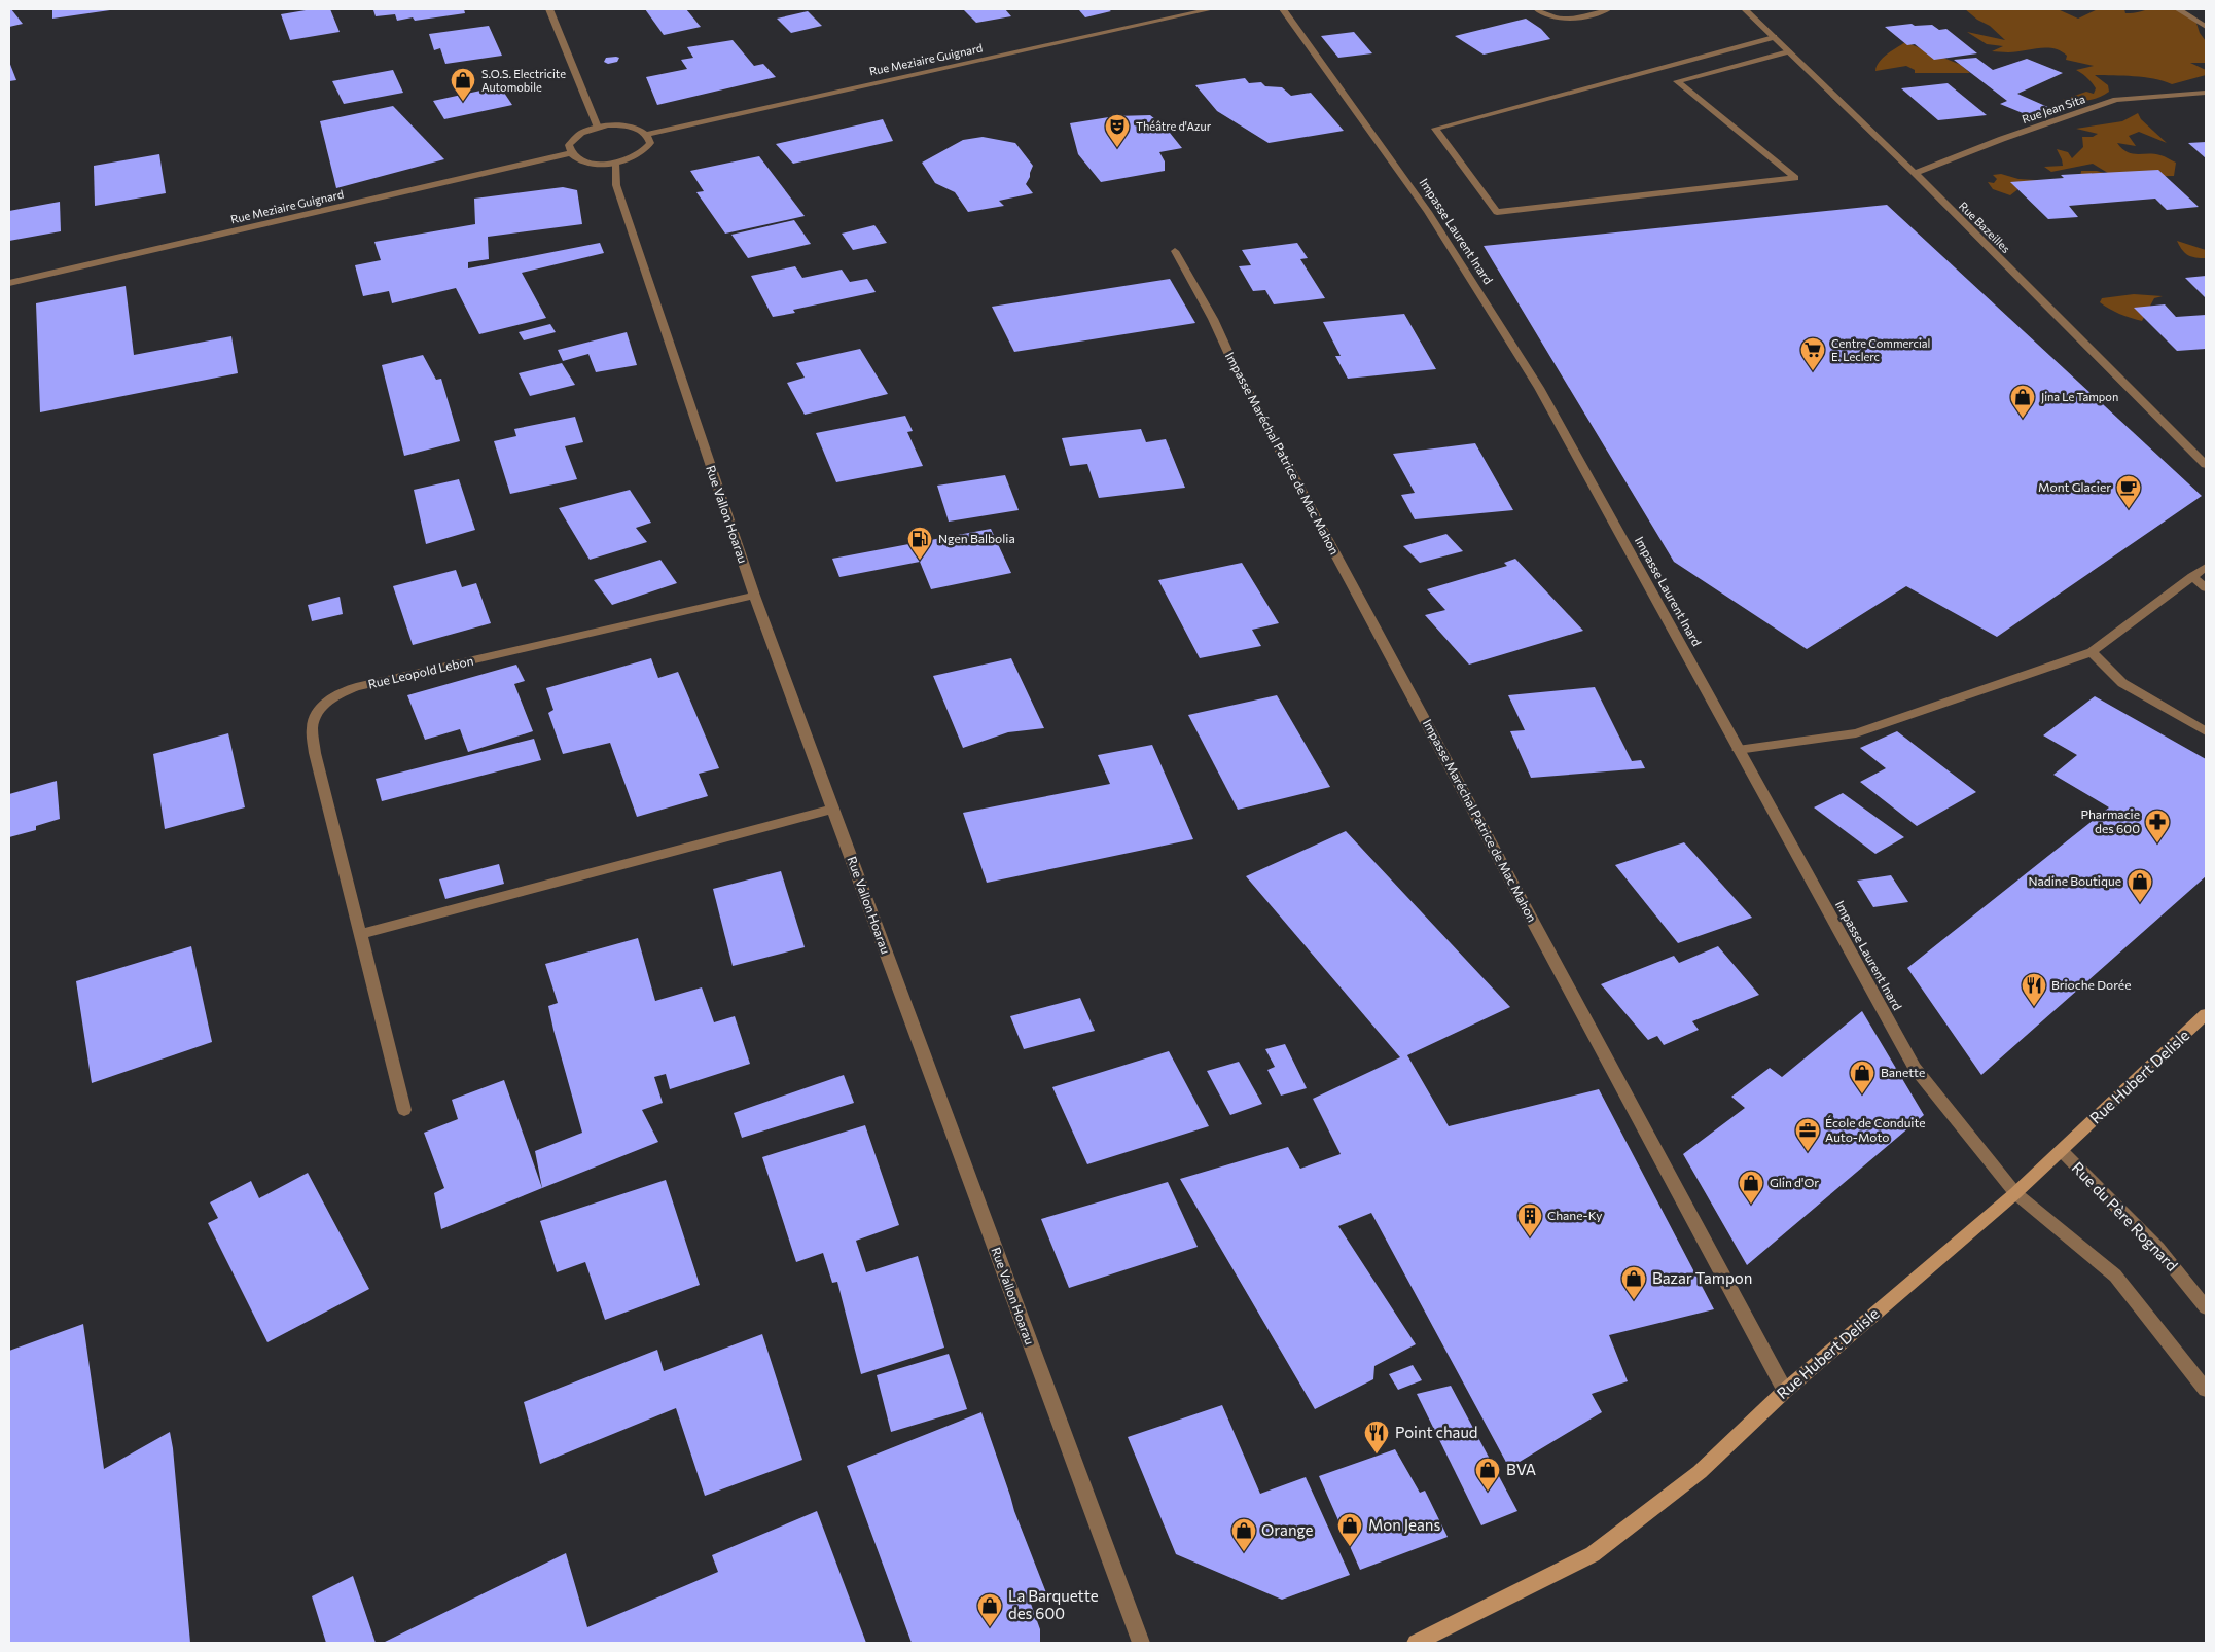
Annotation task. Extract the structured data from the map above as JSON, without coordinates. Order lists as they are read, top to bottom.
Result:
{
  "streets": {
    "main road": ["Rue Hubert Delisle"],
    "street": [
      "Rue Meziaire Guignard",
      "Rue Jean Sita",
      "Rue Bazeilles",
      "Impasse Laurent Inard",
      "Impasse Maréchal Patrice de Mac Mahon",
      "Rue Vallon Hoarau",
      "Rue Leopold Lebon",
      "Rue du Père Rognard"
    ]
  },
  "crossings": [
    ["Rue Jean Sita", "Rue Bazeilles"],
    ["Impasse Laurent Inard", "Rue Hubert Delisle"],
    ["Impasse Maréchal Patrice de Mac Mahon", "Rue Hubert Delisle"],
    ["Rue Vallon Hoarau", "Rue Leopold Lebon"],
    ["Rue Hubert Delisle", "Rue du Père Rognard"]
  ],
  "places": {
    "shop": [
      "S.O.S. Electricite Automobile",
      "Jina Le Tampon",
      "Nadine Boutique",
      "Banette",
      "Glin d'Or",
      "Bazar Tampon",
      "BVA",
      "Mon Jeans",
      "Orange",
      "La Barquette des 600"
    ],
    "theatre": ["Théâtre d'Azur"],
    "supermarket": ["Centre Commercial E. Leclerc"],
    "cafe": ["Mont Glacier"],
    "fuel station": ["Ngen Balbolia"],
    "pharmacy": ["Pharmacie des 600"],
    "restaurant": ["Brioche Dorée", "Point chaud"],
    "office": ["École de Conduite Auto-Moto"],
    "building": ["Chane-Ky"]
  }
}
